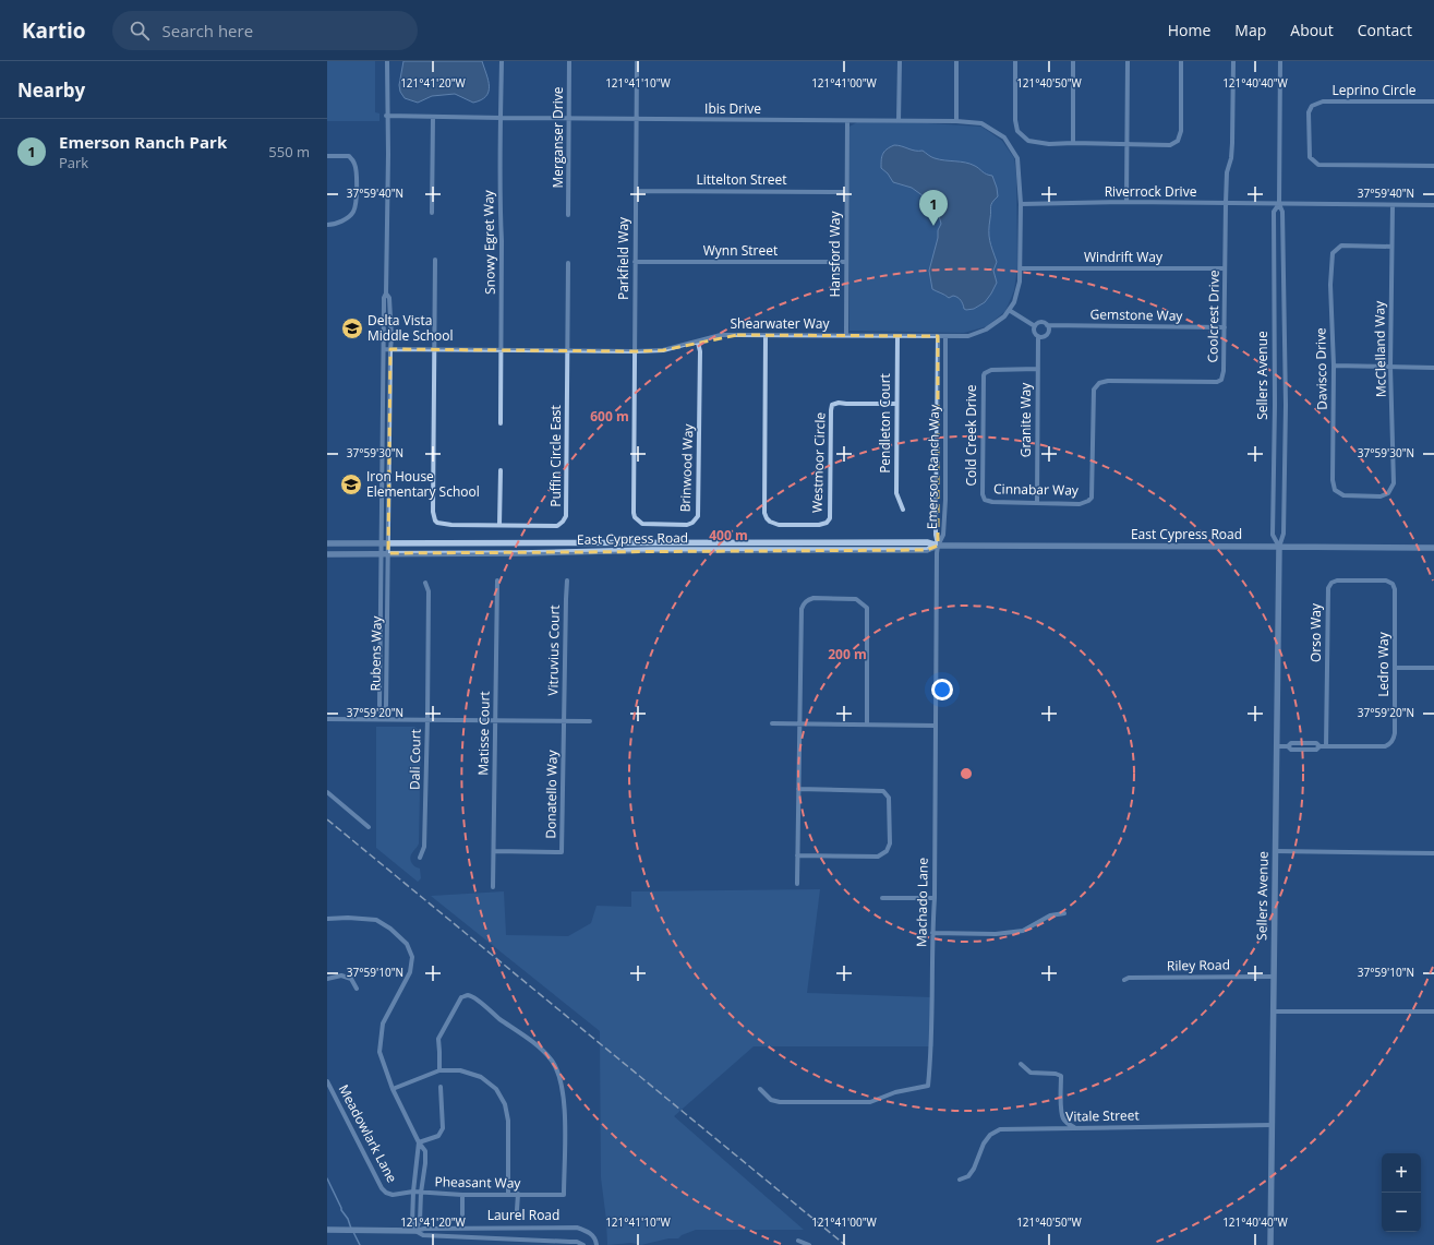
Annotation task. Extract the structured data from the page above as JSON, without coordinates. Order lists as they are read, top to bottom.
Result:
{
  "streets": {
    "street": [
      "Leprino Circle",
      "Ibis Drive",
      "Merganser Drive",
      "Littelton Street",
      "Riverrock Drive",
      "Snowy Egret Way",
      "Wynn Street",
      "Hansford Way",
      "Windrift Way",
      "Parkfield Way",
      "Gemstone Way",
      "Coolcrest Drive",
      "Shearwater Way",
      "McClelland Way",
      "Davisco Drive",
      "Sellers Avenue",
      "Granite Way",
      "Pendleton Court",
      "Cold Creek Drive",
      "Puffin Circle East",
      "Westmoor Circle",
      "Emerson Ranch Way",
      "Brinwood Way",
      "Cinnabar Way",
      "East Cypress Road",
      "Orso Way",
      "Vitruvius Court",
      "Rubens Way",
      "Ledro Way",
      "Matisse Court",
      "Dali Court",
      "Donatello Way",
      "Machado Lane",
      "Riley Road",
      "Vitale Street",
      "Meadowlark Lane",
      "Pheasant Way",
      "Laurel Road"
    ]
  },
  "crossings": [
    ["Ibis Drive", "Merganser Drive"],
    ["Ibis Drive", "Riverrock Drive"],
    ["Ibis Drive", "Snowy Egret Way"],
    ["Ibis Drive", "Hansford Way"],
    ["Ibis Drive", "Parkfield Way"],
    ["Ibis Drive", "Shearwater Way"],
    ["Littelton Street", "Hansford Way"],
    ["Littelton Street", "Parkfield Way"],
    ["Riverrock Drive", "Coolcrest Drive"],
    ["Riverrock Drive", "Shearwater Way"],
    ["Riverrock Drive", "McClelland Way"],
    ["Riverrock Drive", "Sellers Avenue"],
    ["Snowy Egret Way", "Shearwater Way"],
    ["Wynn Street", "Hansford Way"],
    ["Wynn Street", "Parkfield Way"],
    ["Hansford Way", "Shearwater Way"],
    ["Windrift Way", "Coolcrest Drive"],
    ["Windrift Way", "Shearwater Way"],
    ["Parkfield Way", "Shearwater Way"],
    ["Parkfield Way", "Brinwood Way"],
    ["Gemstone Way", "Coolcrest Drive"],
    ["Gemstone Way", "Granite Way"],
    ["Coolcrest Drive", "Cinnabar Way"],
    ["Shearwater Way", "Pendleton Court"],
    ["Shearwater Way", "Puffin Circle East"],
    ["Shearwater Way", "Westmoor Circle"],
    ["Shearwater Way", "Emerson Ranch Way"],
    ["Shearwater Way", "Brinwood Way"],
    ["McClelland Way", "Davisco Drive"],
    ["Sellers Avenue", "East Cypress Road"],
    ["Sellers Avenue", "Riley Road"],
    ["Sellers Avenue", "Vitale Street"],
    ["Granite Way", "Cold Creek Drive"],
    ["Granite Way", "Cinnabar Way"],
    ["Pendleton Court", "Westmoor Circle"],
    ["Cold Creek Drive", "Cinnabar Way"],
    ["Emerson Ranch Way", "East Cypress Road"],
    ["Emerson Ranch Way", "Machado Lane"],
    ["East Cypress Road", "Rubens Way"],
    ["East Cypress Road", "Machado Lane"],
    ["Orso Way", "Ledro Way"],
    ["Vitruvius Court", "Donatello Way"],
    ["Matisse Court", "Donatello Way"],
    ["Meadowlark Lane", "Pheasant Way"]
  ],
  "places": {
    "school or university": ["Delta Vista Middle School", "Iron House Elementary School"]
  },
  "page": {
    "header": "Kartio",
    "search": "Search here",
    "nav": [
      "Home",
      "Map",
      "About",
      "Contact"
    ],
    "heading": "Nearby",
    "list": [
      {
        "mark": "1",
        "name": "Emerson Ranch Park",
        "note": "Park",
        "value": "550 m"
      }
    ],
    "pins": "1",
    "map_buttons": ["+", "−"]
  },
  "coordinates": [
    "121°41'20\"W",
    "121°41'10\"W",
    "121°41'00\"W",
    "121°40'50\"W",
    "121°40'40\"W",
    "37°59'40\"N",
    "37°59'30\"N",
    "37°59'20\"N",
    "37°59'10\"N"
  ],
  "rings": ["600 m", "400 m", "200 m"]
}
